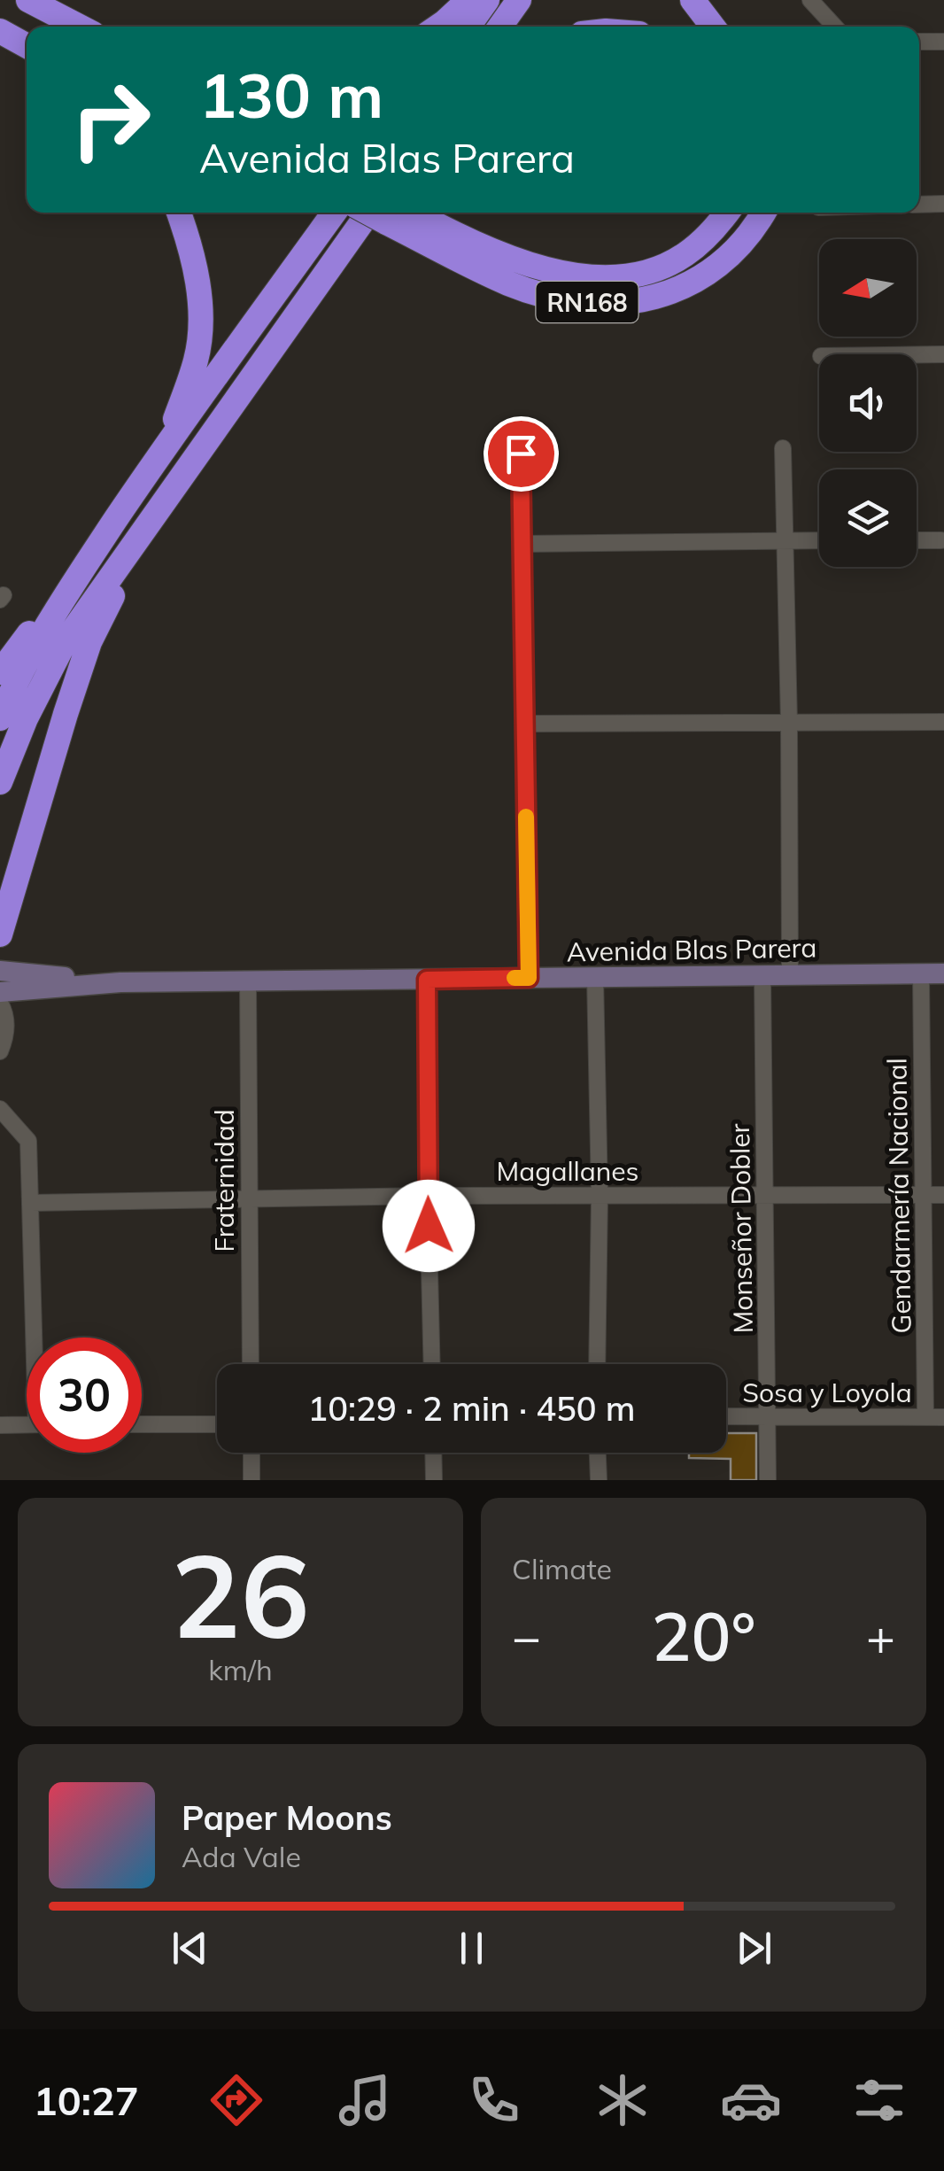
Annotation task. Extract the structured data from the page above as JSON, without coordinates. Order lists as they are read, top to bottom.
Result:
{
  "streets": {
    "highway": ["RN168"],
    "main road": ["Avenida Blas Parera"],
    "street": [
      "Magallanes",
      "Fraternidad",
      "Gendarmería Nacional",
      "Monseñor Dobler",
      "Sosa y Loyola"
    ]
  },
  "crossings": [
    ["Avenida Blas Parera", "Fraternidad"],
    ["Avenida Blas Parera", "Gendarmería Nacional"],
    ["Avenida Blas Parera", "Monseñor Dobler"],
    ["Magallanes", "Fraternidad"],
    ["Magallanes", "Gendarmería Nacional"],
    ["Magallanes", "Monseñor Dobler"],
    ["Gendarmería Nacional", "Sosa y Loyola"],
    ["Monseñor Dobler", "Sosa y Loyola"]
  ],
  "north": "left",
  "page": {
    "turn": ["130 m", "Avenida Blas Parera"],
    "limit": "30",
    "trip": "10:29 · 2 min · 450 m",
    "tile": [
      ["26", "km/h"],
      "Climate"
    ],
    "heat": ["−", "20°", "+"],
    "song": ["Paper Moons", "Ada Vale"],
    "tabs": "10:27"
  }
}
